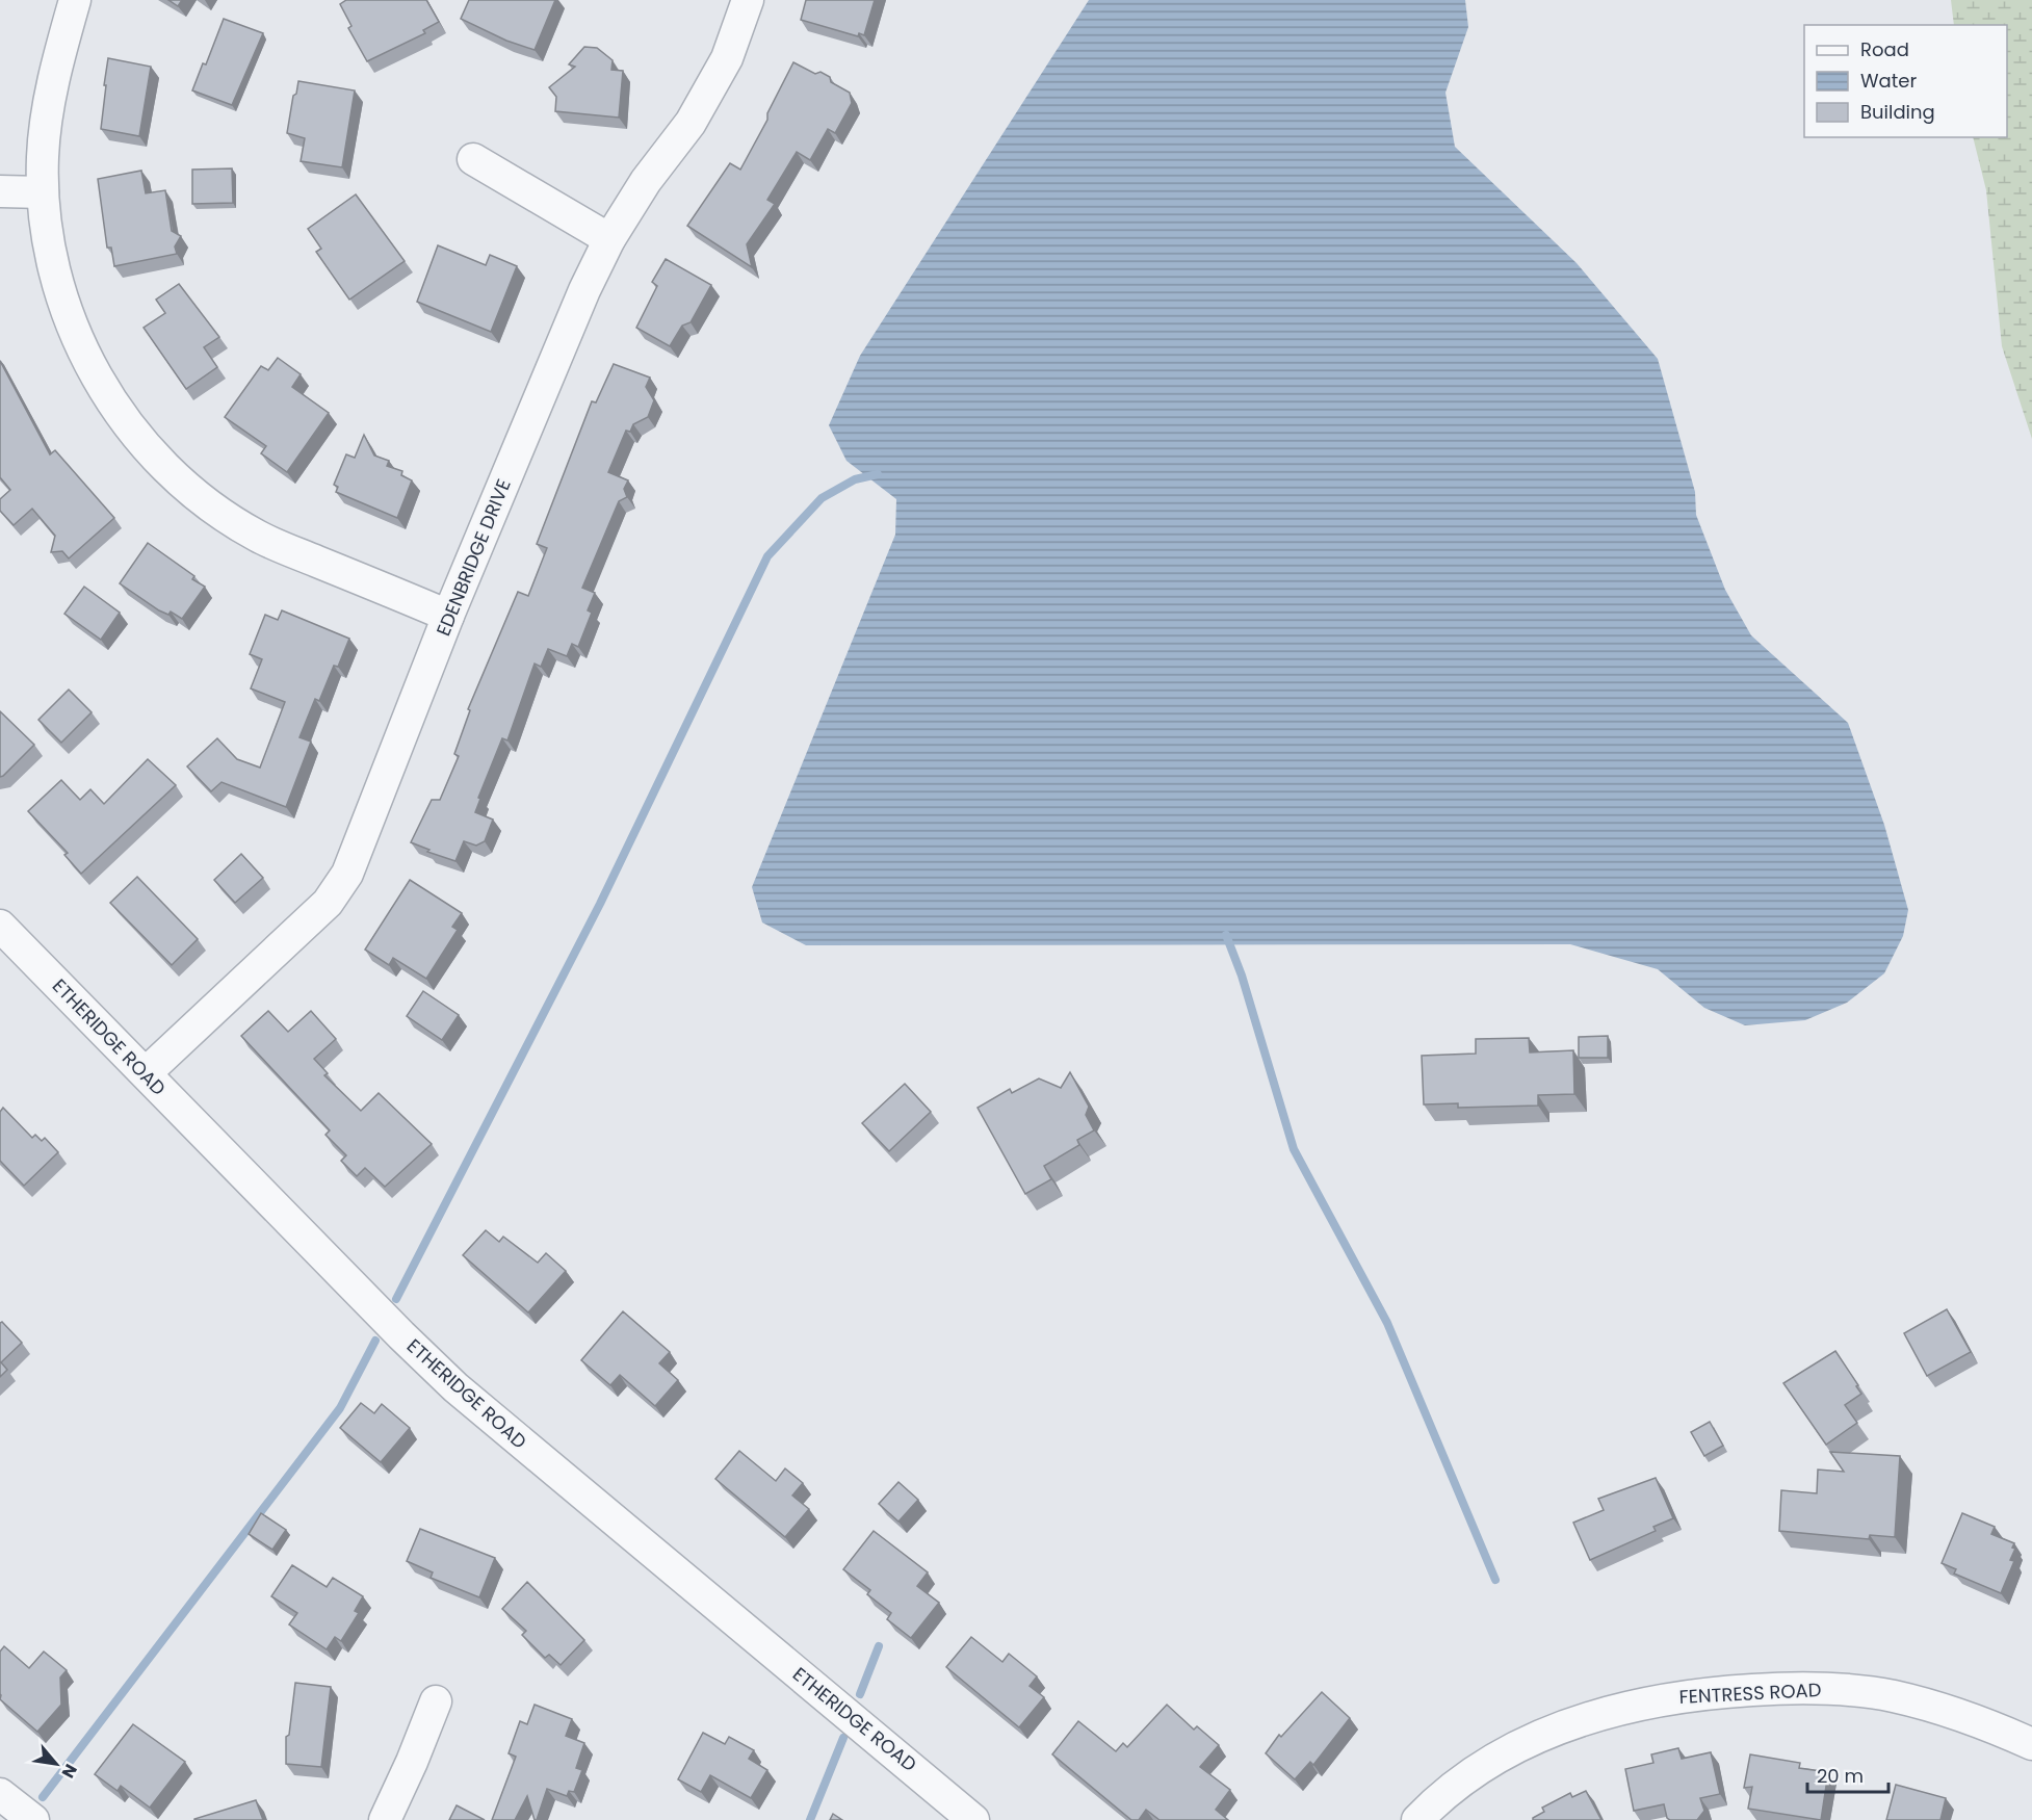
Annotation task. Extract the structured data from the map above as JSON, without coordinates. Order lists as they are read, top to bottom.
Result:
{
  "streets": {
    "street": ["EDENBRIDGE DRIVE", "ETHERIDGE ROAD", "FENTRESS ROAD"]
  },
  "crossings": [
    ["EDENBRIDGE DRIVE", "ETHERIDGE ROAD"]
  ],
  "legend": ["Road", "Water", "Building"],
  "scale_bar": "20 m",
  "north": "bottom right"
}
